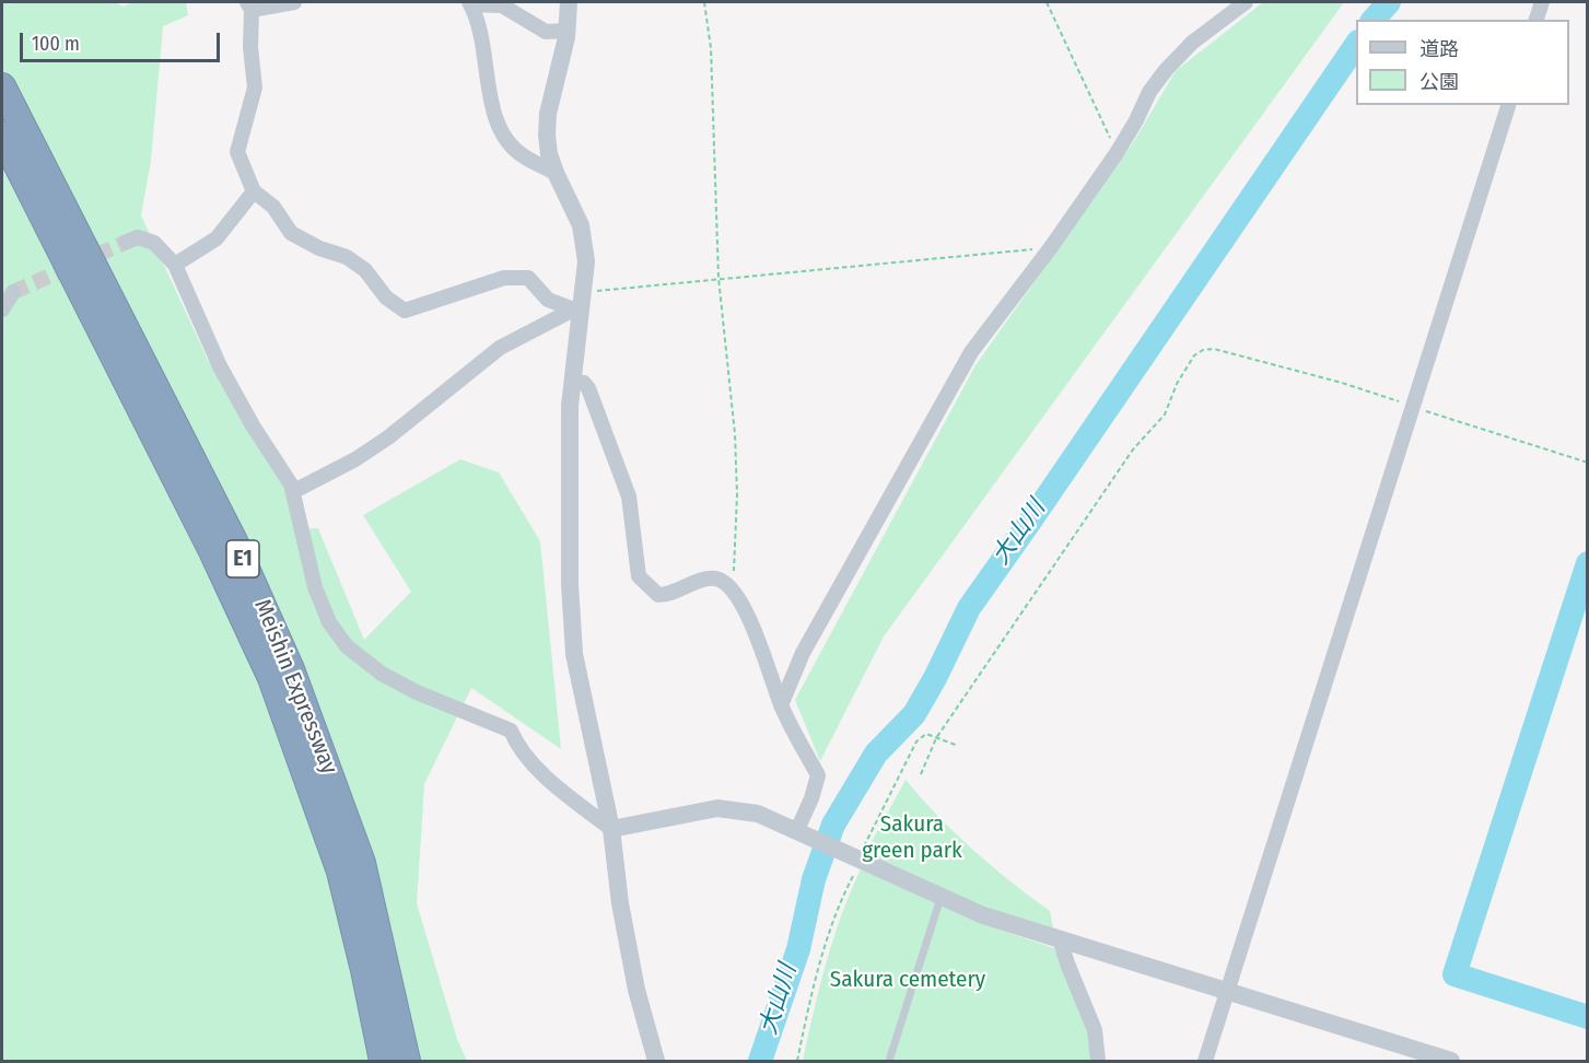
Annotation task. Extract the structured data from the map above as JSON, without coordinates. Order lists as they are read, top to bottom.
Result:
{
  "streets": {
    "highway": ["E1", "Meishin Expressway"]
  },
  "water": ["大山川"],
  "parks": ["Sakura green park", "Sakura cemetery"],
  "legend": ["道路", "公園"],
  "scale_bar": "100 m"
}
